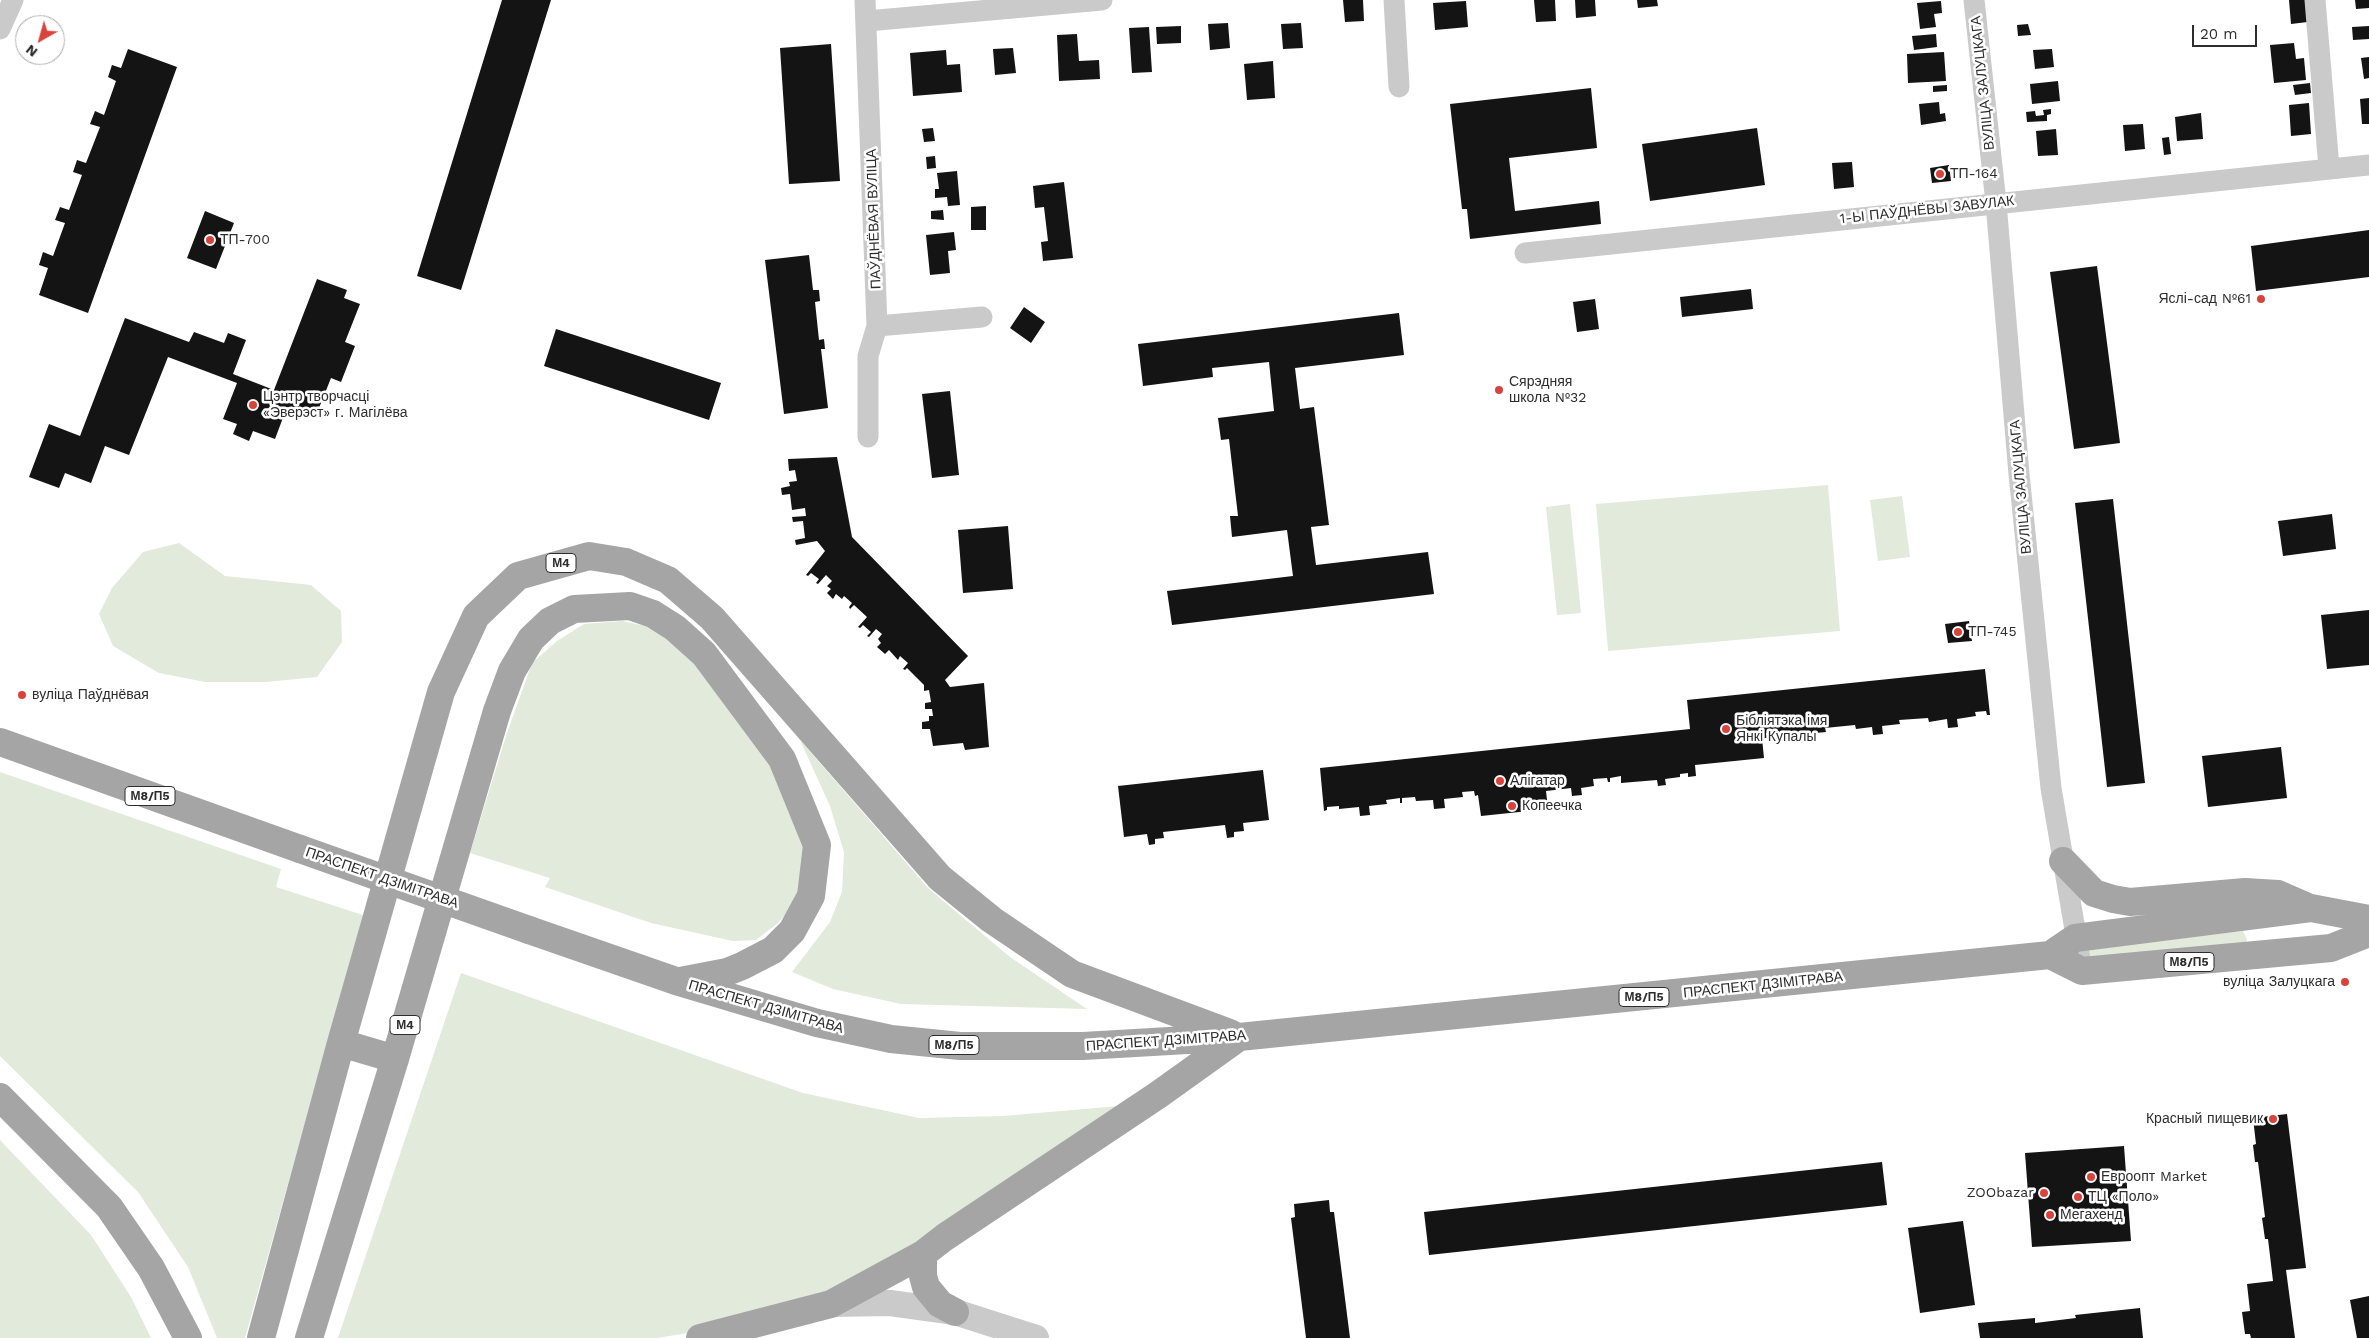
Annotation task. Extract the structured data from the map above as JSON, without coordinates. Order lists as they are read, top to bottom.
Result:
{
  "streets": {
    "main road": ["М4", "М8/П5", "ПРАСПЕКТ ДЗІМІТРАВА"],
    "street": ["ВУЛІЦА ЗАЛУЦКАГА", "1-Ы ПАЎДНЁВЫ ЗАВУЛАК", "ПАЎДНЁВАЯ ВУЛІЦА"]
  },
  "crossings": [
    ["ВУЛІЦА ЗАЛУЦКАГА", "1-Ы ПАЎДНЁВЫ ЗАВУЛАК"],
    ["ВУЛІЦА ЗАЛУЦКАГА", "М8/П5"],
    ["М4", "ПРАСПЕКТ ДЗІМІТРАВА"]
  ],
  "places": [
    "ТП-164",
    "ТП-700",
    "Яслі-сад №61",
    "Сярэдняя школа №32",
    "Цэнтр творчасці «Эверэст» г. Магілёва",
    "ТП-745",
    "вуліца Паўднёвая",
    "Бібліятэка імя Янкі Купалы",
    "Алігатар",
    "Копеечка",
    "вуліца Залуцкага",
    "Красный пищевик",
    "Евроопт Market",
    "ZOObazar",
    "ТЦ «Поло»",
    "Мегахенд"
  ],
  "scale_bar": "20 m",
  "north": "bottom left"
}
